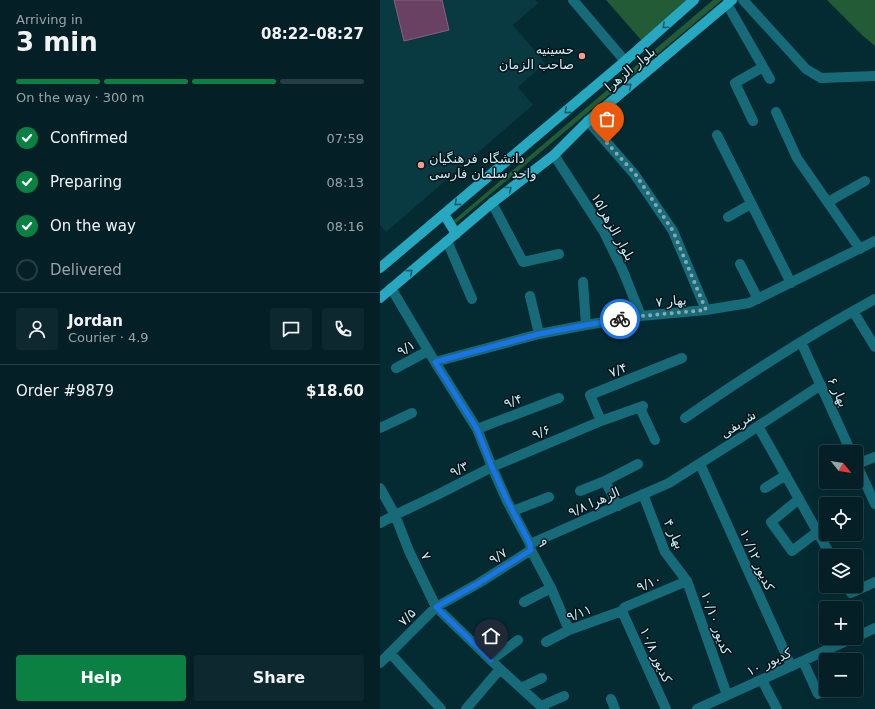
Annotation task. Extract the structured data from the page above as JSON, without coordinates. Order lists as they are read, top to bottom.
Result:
{
  "streets": {
    "main road": ["بلوار الزهرا"],
    "street": [
      "بلوار الزهرا۱۵",
      "بهار ۷",
      "۹/۱",
      "۷/۴",
      "بهار ۶",
      "۹/۴",
      "شریفی",
      "۹/۶",
      "۹/۳",
      "الزهرا ۹/۸",
      "بهار ۴",
      "۹",
      "۷",
      "۹/۷",
      "کدیور ۱۰/۱۲",
      "۹/۱۰",
      "۹/۱۱",
      "۷/۵",
      "کدیور ۱۰/۱۰",
      "کدیور ۱۰/۸",
      "کدیور ۱۰"
    ]
  },
  "crossings": [
    ["بلوار الزهرا", "بلوار الزهرا۱۵"],
    ["بلوار الزهرا", "۹"],
    ["بلوار الزهرا۱۵", "بهار ۷"],
    ["بهار ۷", "۹"],
    ["۹/۱", "۹"],
    ["۷/۴", "۹/۶"],
    ["بهار ۶", "شریفی"],
    ["۹/۴", "۹"],
    ["شریفی", "الزهرا ۹/۸"],
    ["شریفی", "کدیور ۱۰/۱۲"],
    ["۹/۶", "۹/۳"],
    ["۹/۶", "۹"],
    ["۹/۳", "۹"],
    ["۹/۳", "۷"],
    ["الزهرا ۹/۸", "بهار ۴"],
    ["الزهرا ۹/۸", "۹"],
    ["الزهرا ۹/۸", "۹/۷"],
    ["بهار ۴", "۹/۱۰"],
    ["بهار ۴", "کدیور ۱۰/۱۰"],
    ["۹", "۹/۷"],
    ["۹", "۹/۱۱"],
    ["۷", "۹/۷"],
    ["۷", "۷/۵"],
    ["۹/۷", "۷/۵"],
    ["کدیور ۱۰/۱۲", "کدیور ۱۰"],
    ["۹/۱۰", "۹/۱۱"],
    ["۹/۱۰", "کدیور ۱۰/۱۰"],
    ["۹/۱۰", "کدیور ۱۰/۸"],
    ["۹/۱۱", "کدیور ۱۰/۸"],
    ["کدیور ۱۰/۱۰", "کدیور ۱۰"]
  ],
  "places": ["حسینیه صاحب الزمان", "دانشگاه فرهنگیان واحد سلمان فارسی"],
  "north": "bottom right",
  "page": {
    "heading": ["3 min", "Arriving in", "08:22–08:27"],
    "panel": [
      "Jordan",
      "Courier · 4.9",
      "Order #9879",
      "$18.60"
    ],
    "bar": "On the way · 300 m",
    "list": [
      ["Confirmed", "07:59"],
      ["Preparing", "08:13"],
      ["On the way", "08:16"],
      "Delivered"
    ],
    "map_buttons": ["+", "−"],
    "buttons": ["Help", "Share"]
  }
}
